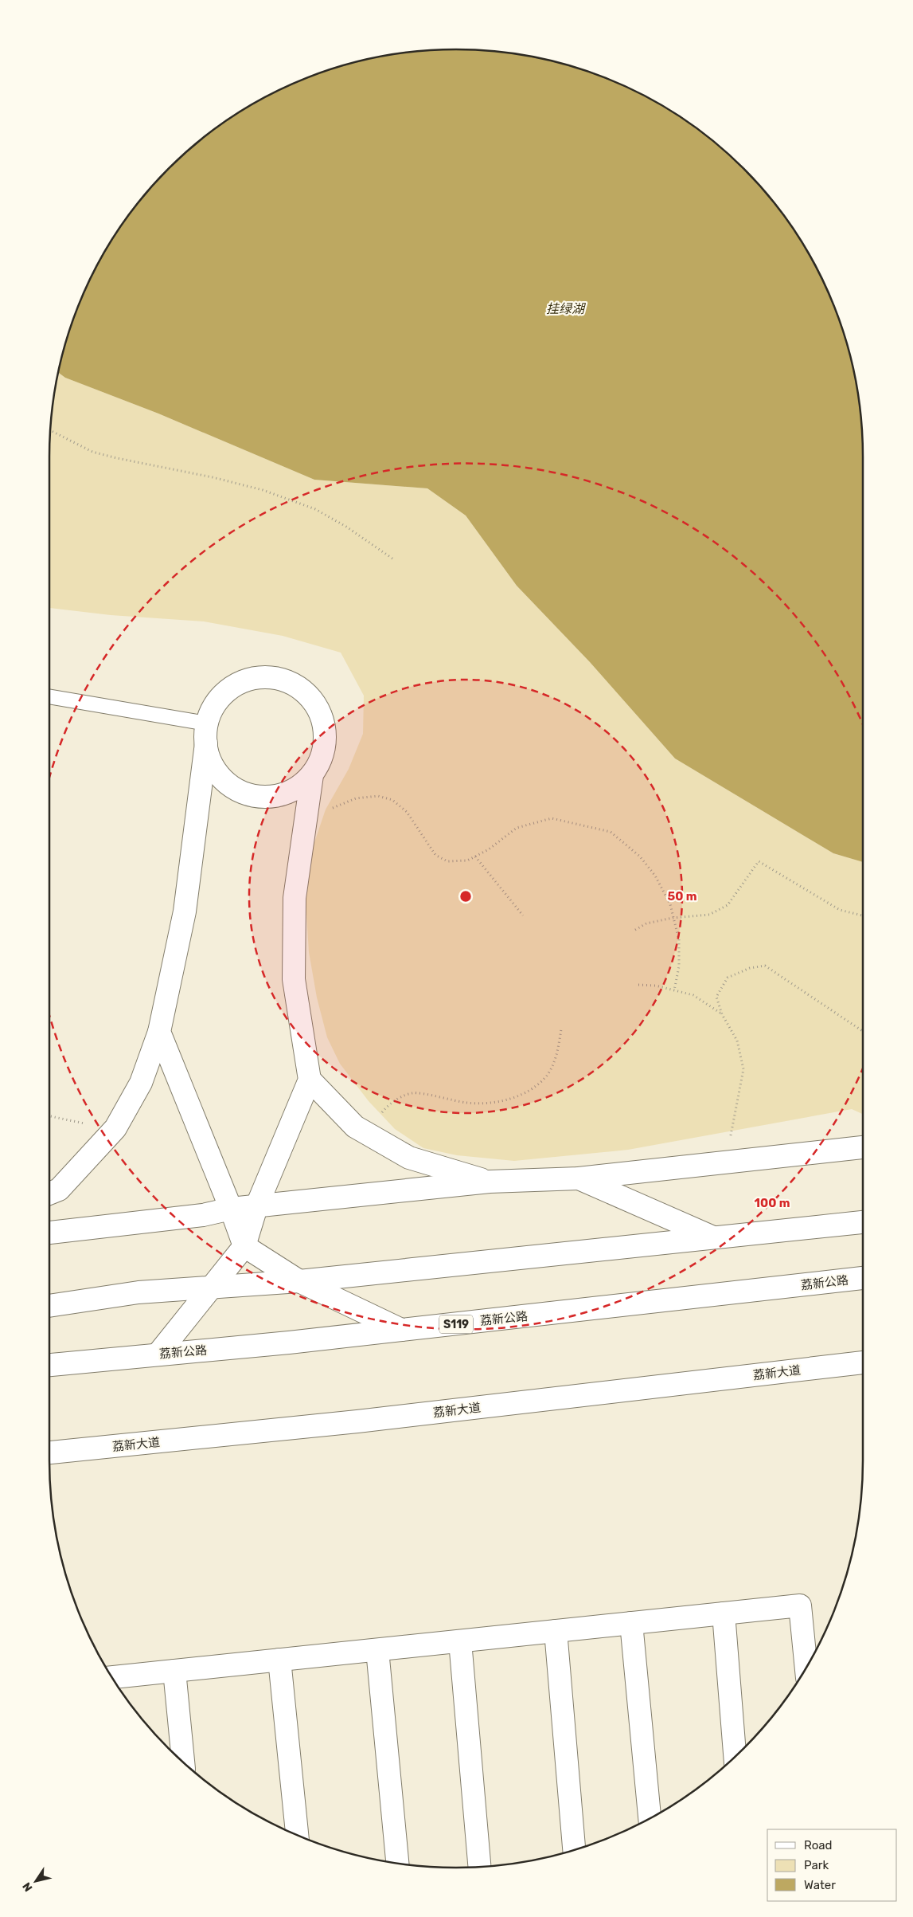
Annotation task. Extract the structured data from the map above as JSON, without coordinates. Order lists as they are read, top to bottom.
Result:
{
  "streets": {
    "street": ["荔新公路", "S119", "荔新大道"]
  },
  "water": ["挂绿湖"],
  "legend": ["Road", "Park", "Water"],
  "north": "bottom left",
  "rings": ["50 m", "100 m"]
}
